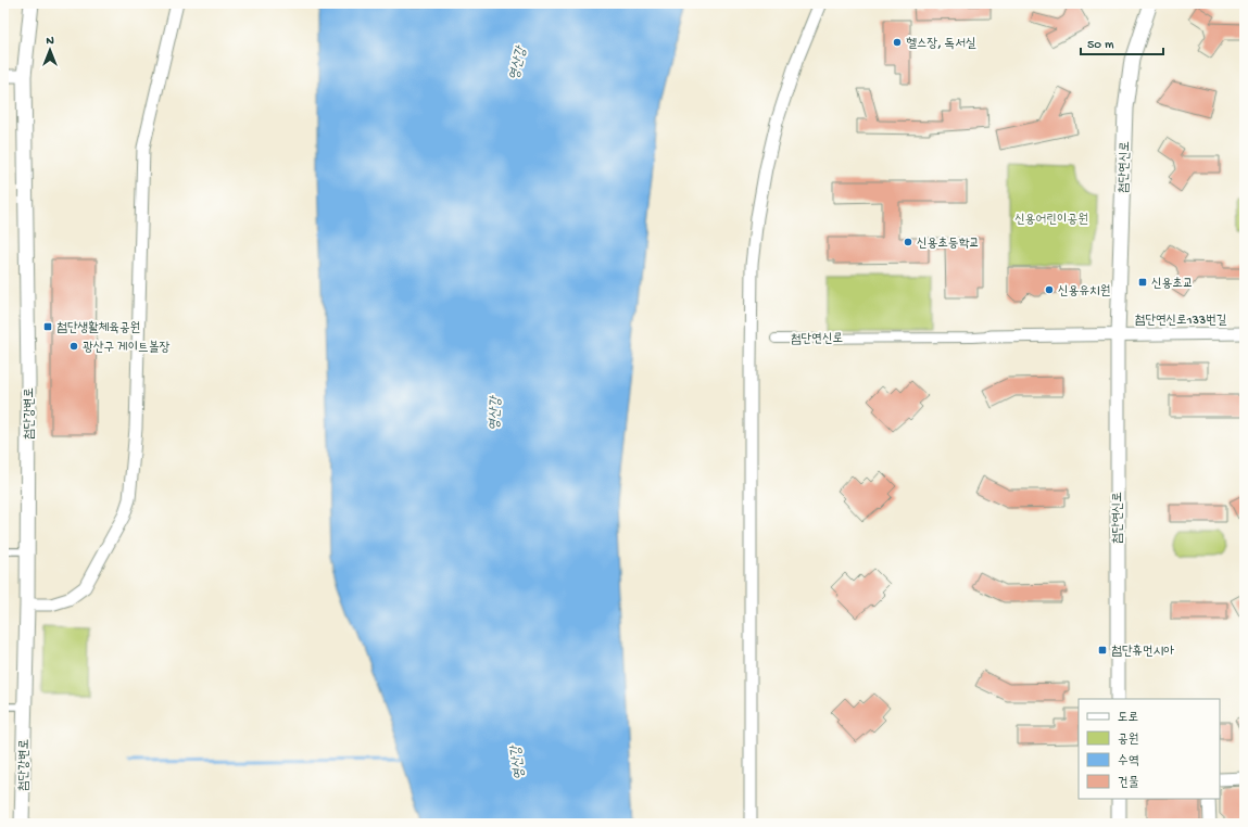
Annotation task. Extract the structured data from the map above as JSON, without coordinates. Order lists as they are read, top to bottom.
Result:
{
  "streets": {
    "street": ["첨단연신로", "첨단연신로133번길", "첨단강변로"]
  },
  "crossings": [
    ["첨단연신로", "첨단연신로133번길"]
  ],
  "water": ["영산강"],
  "parks": ["신용어린이공원"],
  "places": {
    "other": [
      "헬스장, 독서실",
      "신용초등학교",
      "신용유치원",
      "광산구 게이트볼장"
    ],
    "transit": ["신용초교", "첨단생활체육공원", "첨단휴먼시아"]
  },
  "legend": [
    "도로",
    "공원",
    "수역",
    "건물"
  ],
  "scale_bar": "50 m",
  "north": "top"
}
